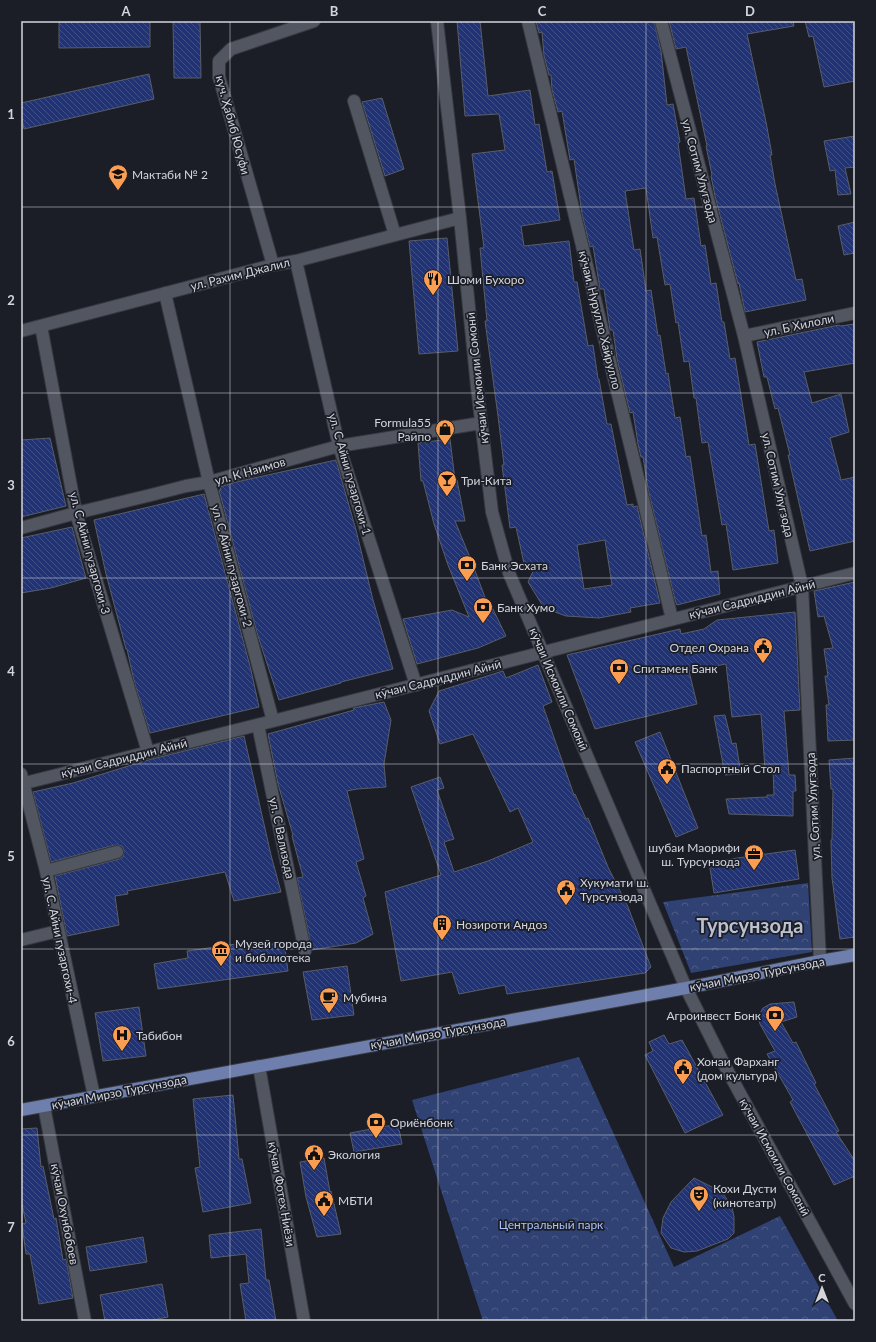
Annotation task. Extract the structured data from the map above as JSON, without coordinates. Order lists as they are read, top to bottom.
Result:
{
  "streets": {
    "main road": ["кӯчаи Мирзо Турсунзода"],
    "street": [
      "куч. Ҳабиб Юсуфи",
      "ул. Сотим Улугзода",
      "ул. Рахим Джалил",
      "кӯчаи. Нурулло Хайрулло",
      "ул. Б Хилоли",
      "кӯчаи Исмоили Сомонӣ",
      "ул. К Наимов",
      "ул. С Айни гузаргохи-1",
      "ул. С Айни гузаргохи-3",
      "ул. С Айни гузаргохи-2",
      "кӯчаи Садриддин Айнӣ",
      "ул. С Вализода",
      "ул. С. Айни гузаргохи-4",
      "кӯчаи Фотех Ниёзи",
      "кӯчаи Охунбобоев"
    ]
  },
  "crossings": [
    ["куч. Ҳабиб Юсуфи", "ул. Рахим Джалил"],
    ["ул. Сотим Улугзода", "ул. Б Хилоли"],
    ["ул. Сотим Улугзода", "кӯчаи Садриддин Айнӣ"],
    ["ул. Сотим Улугзода", "кӯчаи Мирзо Турсунзода"],
    ["ул. Рахим Джалил", "кӯчаи Исмоили Сомонӣ"],
    ["ул. Рахим Джалил", "ул. С Айни гузаргохи-1"],
    ["ул. Рахим Джалил", "ул. С Айни гузаргохи-3"],
    ["ул. Рахим Джалил", "ул. С Айни гузаргохи-2"],
    ["кӯчаи. Нурулло Хайрулло", "кӯчаи Садриддин Айнӣ"],
    ["кӯчаи Исмоили Сомонӣ", "ул. К Наимов"],
    ["кӯчаи Исмоили Сомонӣ", "кӯчаи Садриддин Айнӣ"],
    ["кӯчаи Исмоили Сомонӣ", "кӯчаи Мирзо Турсунзода"],
    ["ул. К Наимов", "ул. С Айни гузаргохи-1"],
    ["ул. К Наимов", "ул. С Айни гузаргохи-3"],
    ["ул. К Наимов", "ул. С Айни гузаргохи-2"],
    ["ул. С Айни гузаргохи-1", "кӯчаи Садриддин Айнӣ"],
    ["ул. С Айни гузаргохи-3", "кӯчаи Садриддин Айнӣ"],
    ["ул. С Айни гузаргохи-2", "кӯчаи Садриддин Айнӣ"],
    ["кӯчаи Садриддин Айнӣ", "ул. С Вализода"],
    ["кӯчаи Садриддин Айнӣ", "ул. С. Айни гузаргохи-4"],
    ["ул. С. Айни гузаргохи-4", "кӯчаи Мирзо Турсунзода"],
    ["кӯчаи Мирзо Турсунзода", "кӯчаи Фотех Ниёзи"],
    ["кӯчаи Мирзо Турсунзода", "кӯчаи Охунбобоев"]
  ],
  "districts": ["Турсунзода"],
  "parks": ["Центральный парк"],
  "places": {
    "school or university": ["Мактаби № 2"],
    "restaurant": ["Шоми Бухоро"],
    "shop": ["Formula55 Райпо"],
    "bar": ["Три-Кита"],
    "bank": [
      "Банк Эсхата",
      "Банк Хумо",
      "Спитамен Банк",
      "Агроинвест Бонк",
      "Ориёнбонк"
    ],
    "public building": [
      "Отдел Охрана",
      "Паспортный Стол",
      "Хукумати ш. Турсунзода",
      "Хонаи Фарханг (дом культура)",
      "Экология",
      "МБТИ"
    ],
    "office": ["шубаи Маорифи ш. Турсунзода"],
    "building": ["Нозироти Андоз"],
    "museum": ["Музей города и библиотека"],
    "cafe": ["Мубина"],
    "hospital": ["Табибон"],
    "theatre": ["Кохи Дусти (кинотеатр)"]
  },
  "north": "top",
  "grid": {
    "columns": [
      "A",
      "B",
      "C",
      "D"
    ],
    "rows": [
      "1",
      "2",
      "3",
      "4",
      "5",
      "6",
      "7"
    ]
  }
}
